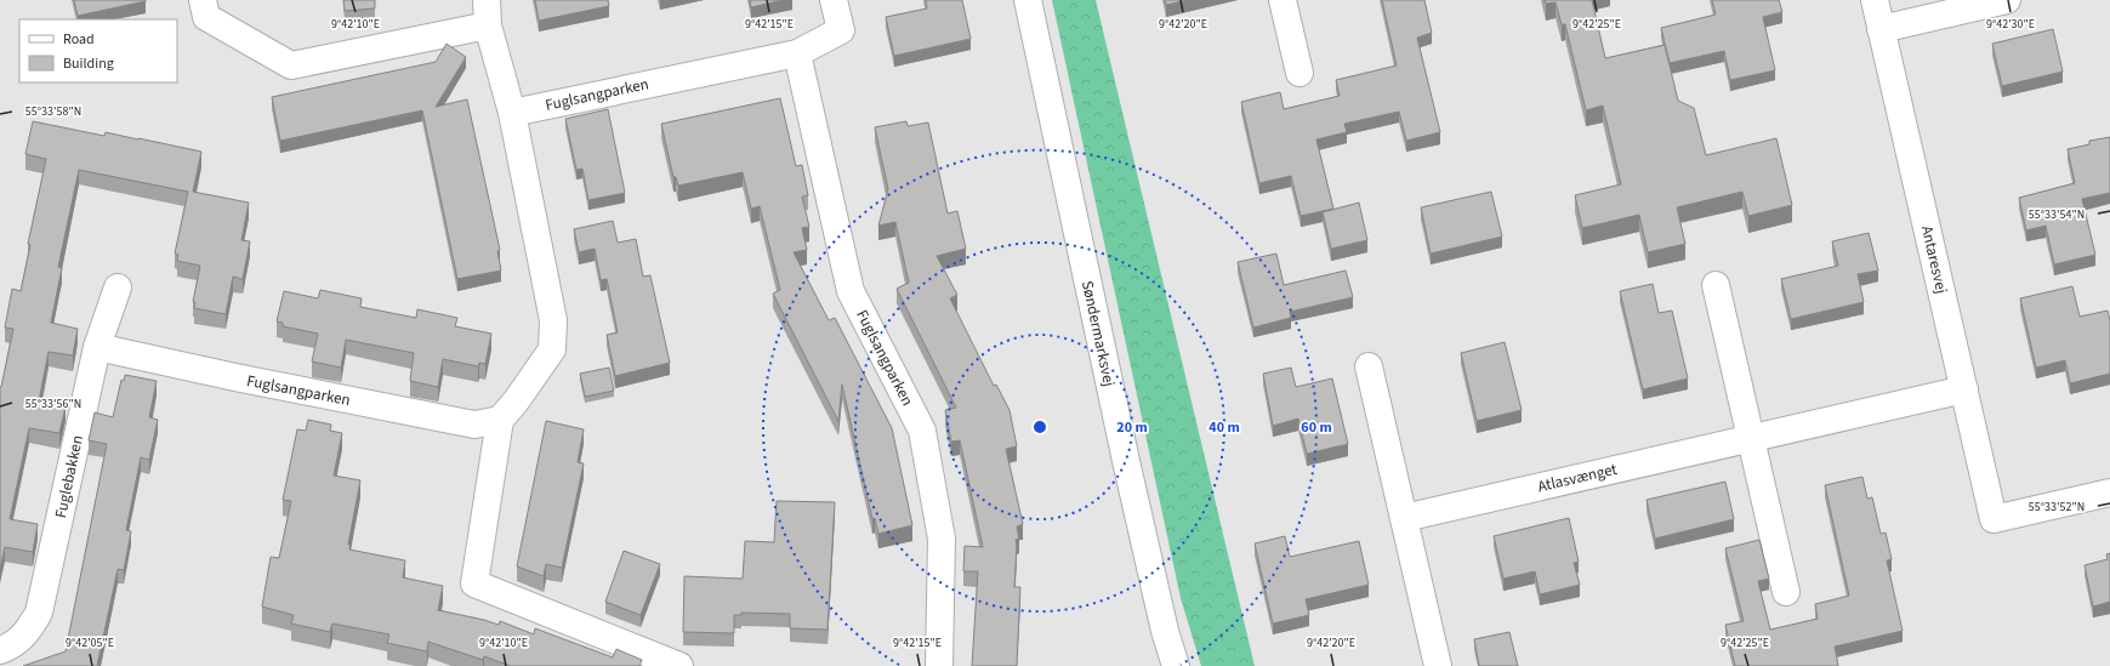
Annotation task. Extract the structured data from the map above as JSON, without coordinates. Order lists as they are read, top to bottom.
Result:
{
  "streets": {
    "street": [
      "Fuglsangparken",
      "Antaresvej",
      "Søndermarksvej",
      "Fuglebakken",
      "Atlasvænget"
    ]
  },
  "crossings": [
    ["Fuglsangparken", "Fuglebakken"],
    ["Antaresvej", "Atlasvænget"]
  ],
  "legend": ["Road", "Building"],
  "coordinates": [
    "9°42'10\"E",
    "9°42'15\"E",
    "9°42'20\"E",
    "9°42'25\"E",
    "9°42'30\"E",
    "55°33'58\"N",
    "55°33'54\"N",
    "55°33'56\"N",
    "55°33'52\"N",
    "9°42'05\"E"
  ],
  "rings": ["20 m", "40 m", "60 m"]
}
